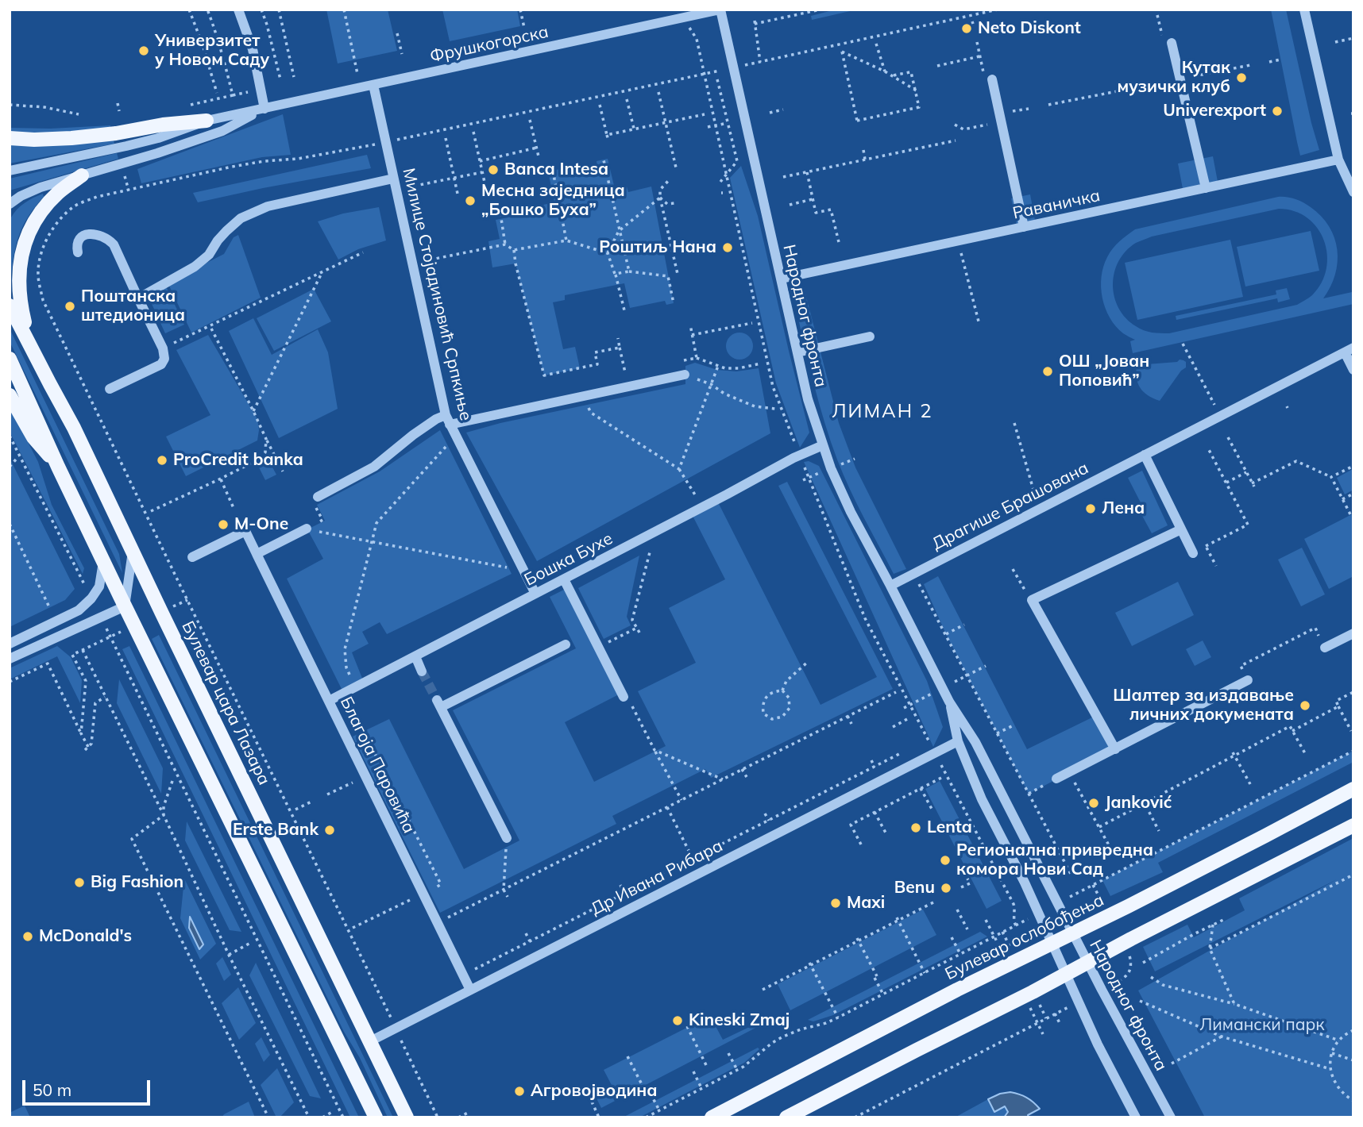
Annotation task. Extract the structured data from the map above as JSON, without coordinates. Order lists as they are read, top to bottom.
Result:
{
  "streets": {
    "main road": ["Булевар цара Лазара", "Булевар ослобођења"],
    "street": [
      "Фрушкогорска",
      "Раваничка",
      "Милице Стојадиновић Српкиње",
      "Народног фронта",
      "Драгише Брашована",
      "Бошка Бухе",
      "Благоја Паровића",
      "Др Ивана Рибара"
    ]
  },
  "crossings": [
    ["Фрушкогорска", "Милице Стојадиновић Српкиње"],
    ["Фрушкогорска", "Народног фронта"],
    ["Раваничка", "Народног фронта"],
    ["Милице Стојадиновић Српкиње", "Бошка Бухе"],
    ["Народног фронта", "Драгише Брашована"],
    ["Народног фронта", "Бошка Бухе"],
    ["Народног фронта", "Др Ивана Рибара"],
    ["Народног фронта", "Булевар ослобођења"],
    ["Бошка Бухе", "Благоја Паровића"],
    ["Булевар цара Лазара", "Др Ивана Рибара"],
    ["Благоја Паровића", "Др Ивана Рибара"]
  ],
  "districts": ["ЛИМАН 2"],
  "parks": ["Лимански парк"],
  "places": [
    "Neto Diskont",
    "Универзитет у Новом Саду",
    "Кутак музички клуб",
    "Univerexport",
    "Banca Intesa",
    "Месна заједница „Бошко Буха”",
    "Роштиљ Нана",
    "Поштанска штедионица",
    "ОШ „Јован Поповић”",
    "ProCredit banka",
    "Лена",
    "M-One",
    "Шалтер за издавање личних докумената",
    "Janković",
    "Lenta",
    "Erste Bank",
    "Регионална привредна комора Нови Сад",
    "Big Fashion",
    "Benu",
    "Maxi",
    "McDonald's",
    "Kineski Zmaj",
    "Агровојводина"
  ],
  "scale_bar": "50 m"
}
